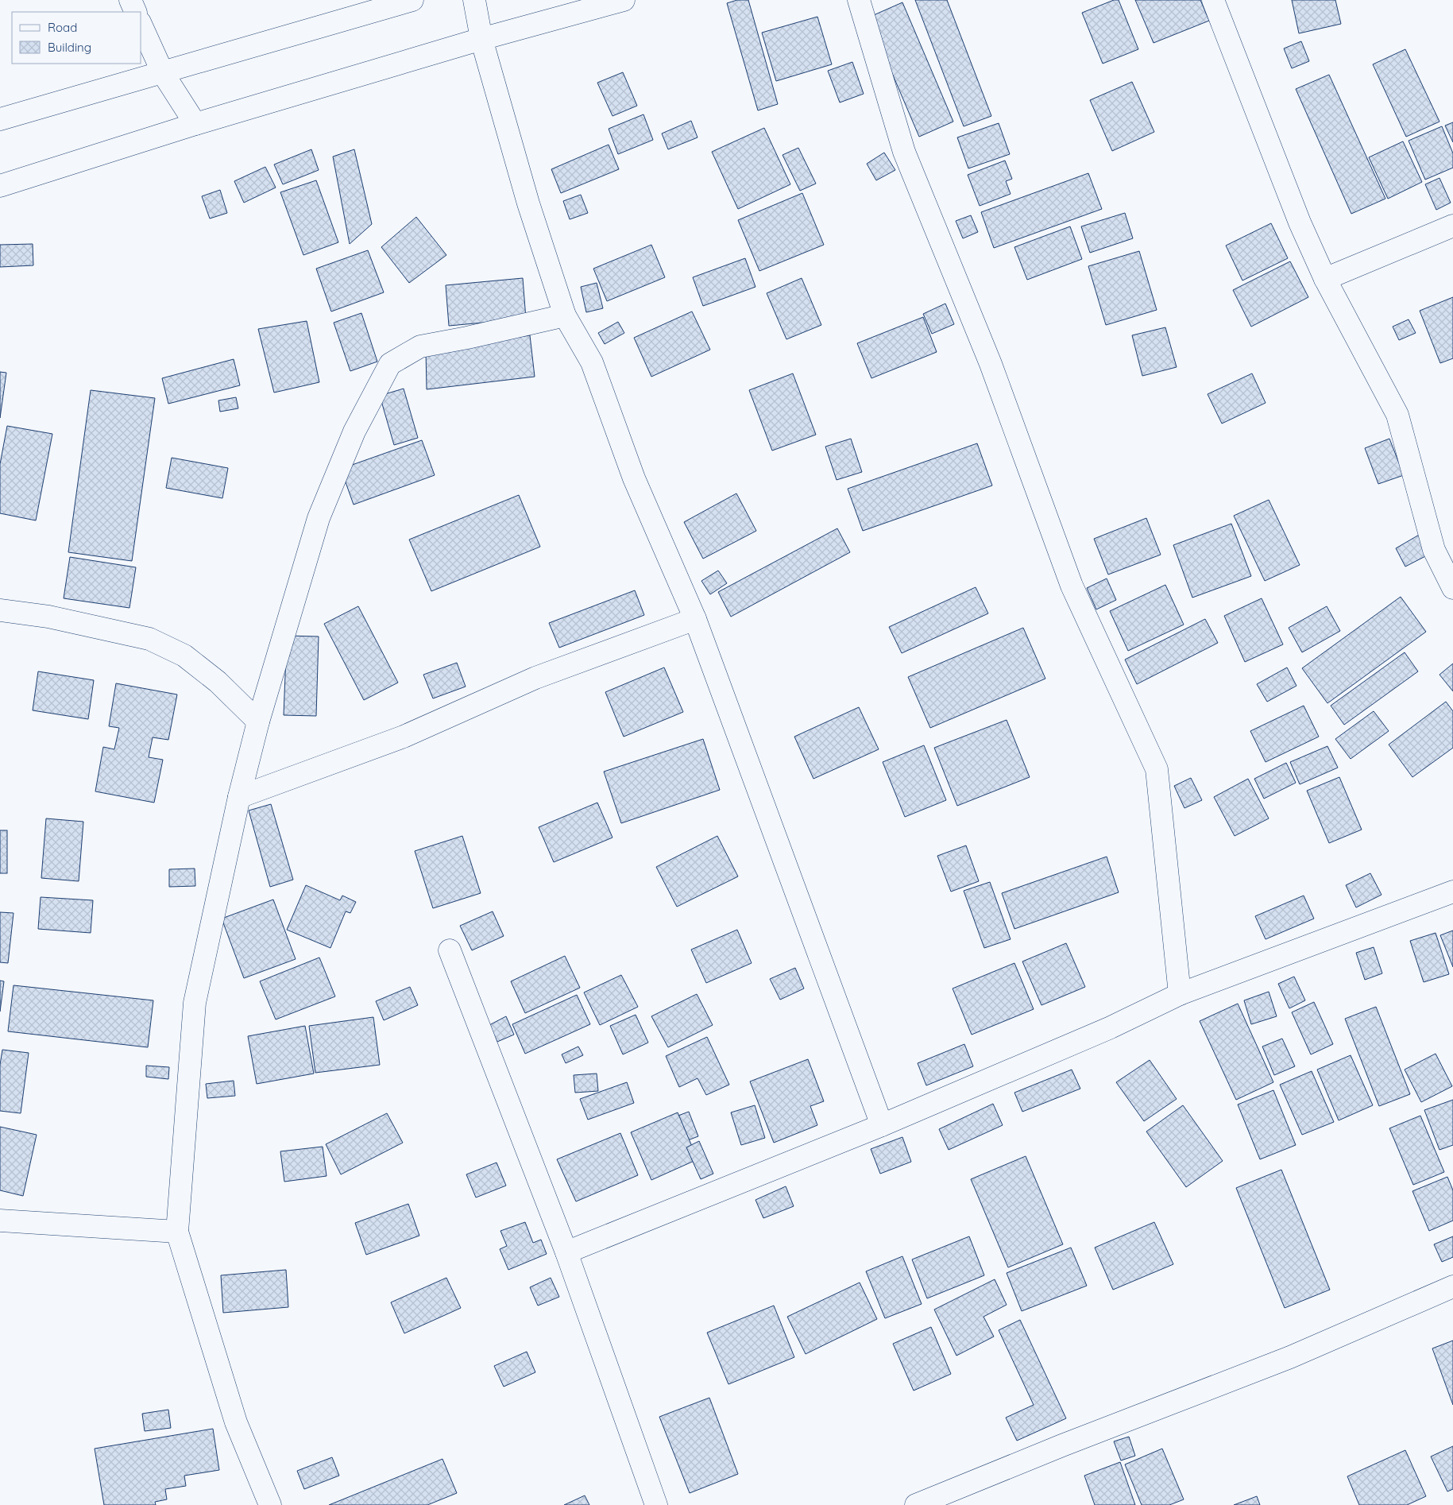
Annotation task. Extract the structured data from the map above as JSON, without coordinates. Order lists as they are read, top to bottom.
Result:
{
  "legend": ["Road", "Building"]
}
